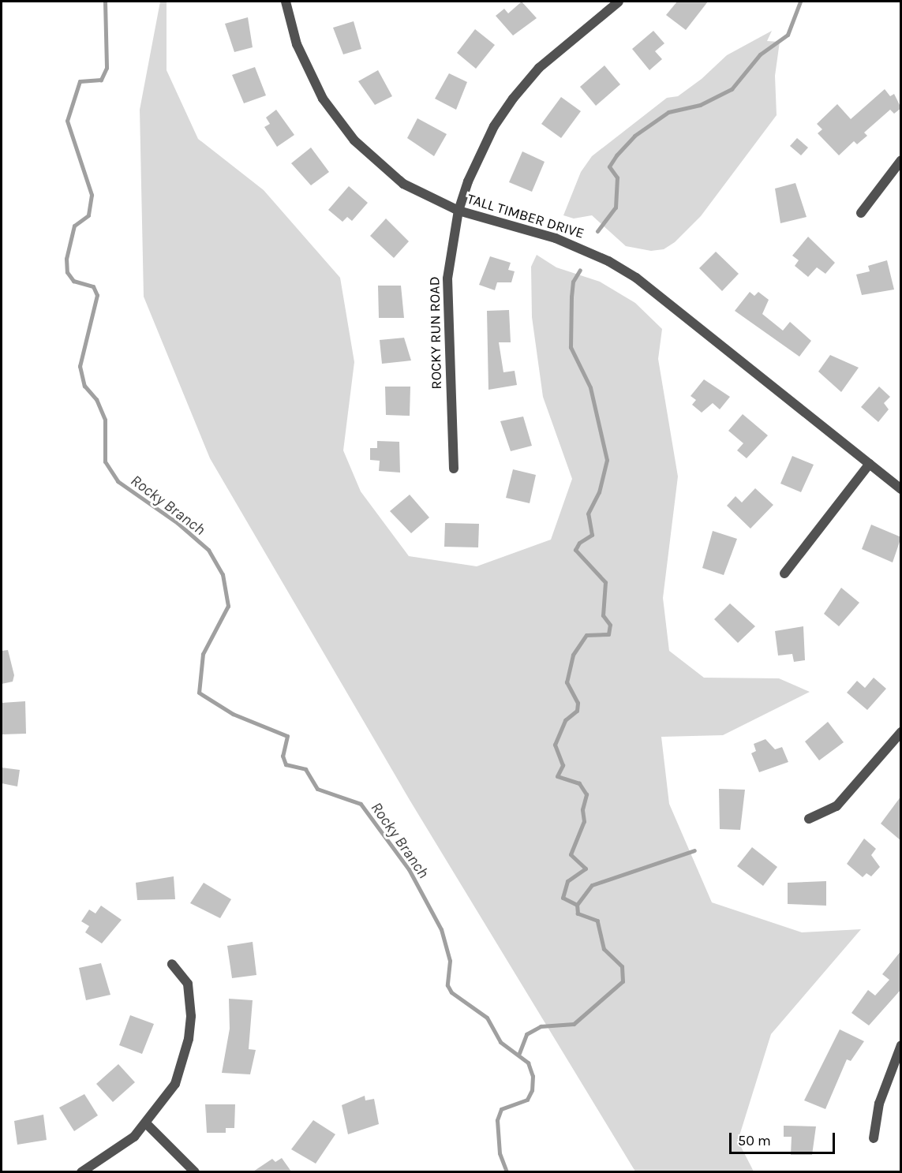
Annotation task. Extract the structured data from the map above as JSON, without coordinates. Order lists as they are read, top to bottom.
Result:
{
  "streets": {
    "street": ["TALL TIMBER DRIVE", "ROCKY RUN ROAD"]
  },
  "crossings": [
    ["TALL TIMBER DRIVE", "ROCKY RUN ROAD"]
  ],
  "water": ["Rocky Branch"],
  "scale_bar": "50 m"
}
